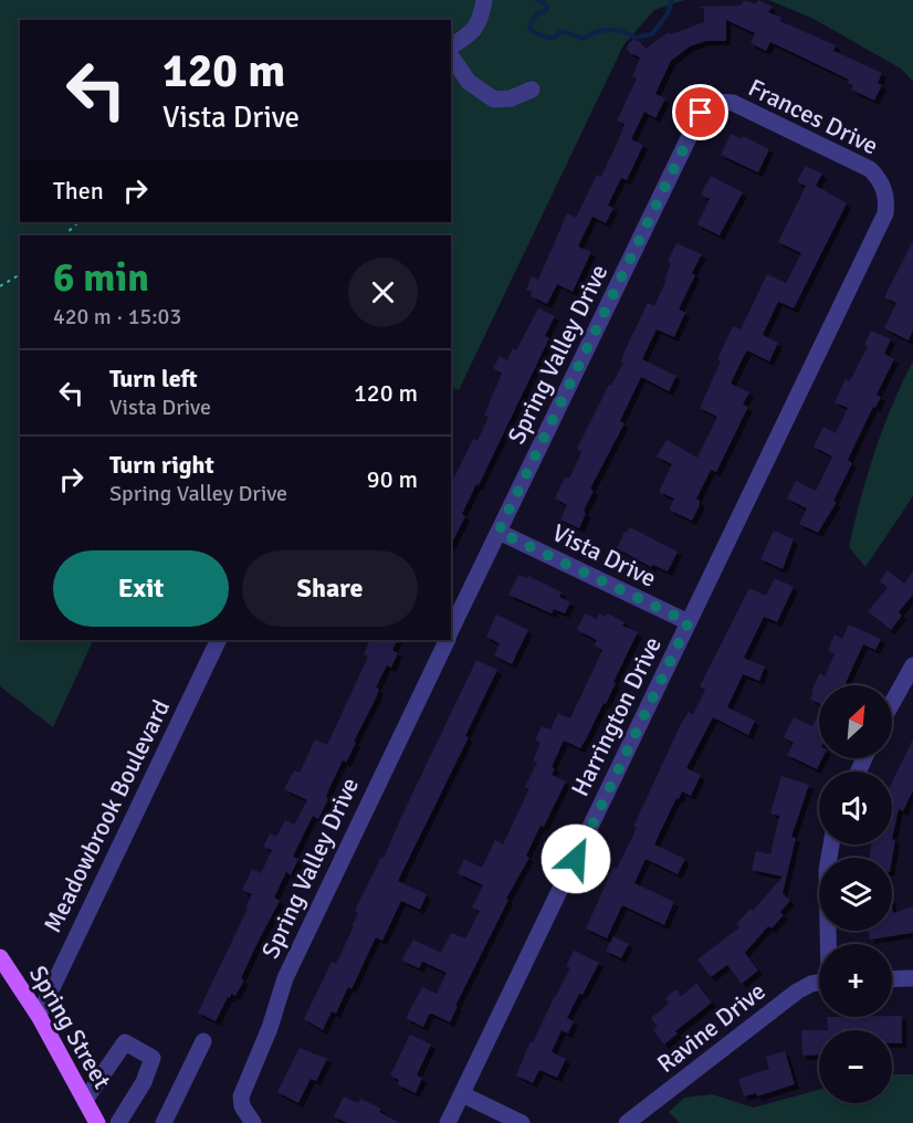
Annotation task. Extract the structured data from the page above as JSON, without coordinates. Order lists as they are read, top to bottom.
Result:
{
  "streets": {
    "main road": ["Spring Street"],
    "street": [
      "Frances Drive",
      "Spring Valley Drive",
      "Vista Drive",
      "Harrington Drive",
      "Meadowbrook Boulevard",
      "Ravine Drive"
    ]
  },
  "crossings": [
    ["Frances Drive", "Spring Valley Drive"],
    ["Frances Drive", "Harrington Drive"],
    ["Spring Valley Drive", "Vista Drive"],
    ["Vista Drive", "Harrington Drive"],
    ["Meadowbrook Boulevard", "Spring Street"]
  ],
  "north": "top right",
  "page": {
    "turn": ["120 m", "Vista Drive"],
    "then": "Then",
    "heading": ["6 min", "420 m · 15:03"],
    "list": [
      {
        "name": "Turn left",
        "note": "Vista Drive",
        "value": "120 m"
      },
      {
        "name": "Turn right",
        "note": "Spring Valley Drive",
        "value": "90 m"
      }
    ],
    "buttons": ["Exit", "Share"],
    "map_buttons": ["+", "−"]
  }
}
